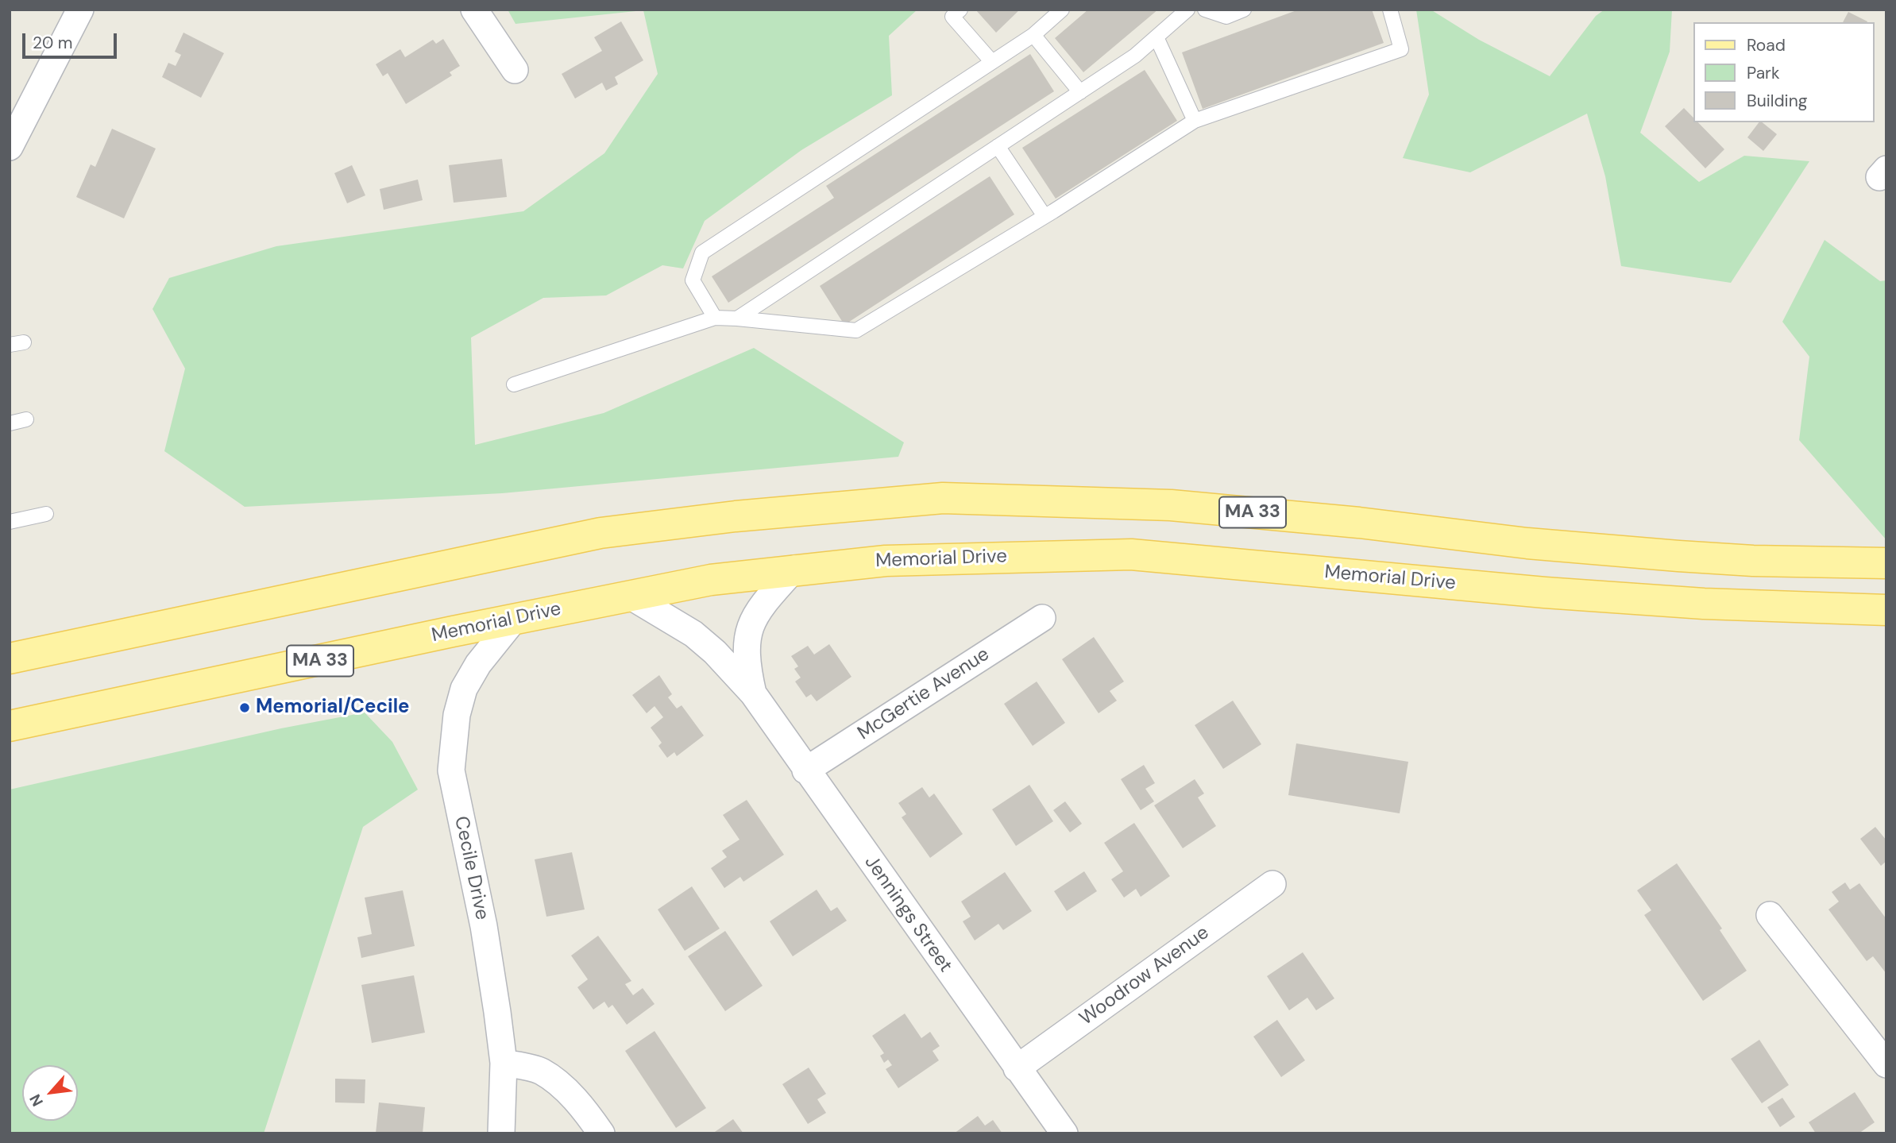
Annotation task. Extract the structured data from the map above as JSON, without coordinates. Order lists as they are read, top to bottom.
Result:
{
  "streets": {
    "main road": ["MA 33", "Memorial Drive"],
    "street": [
      "McGertie Avenue",
      "Cecile Drive",
      "Jennings Street",
      "Woodrow Avenue"
    ]
  },
  "crossings": [
    ["Memorial Drive", "Cecile Drive"],
    ["Memorial Drive", "Jennings Street"],
    ["McGertie Avenue", "Jennings Street"],
    ["Jennings Street", "Woodrow Avenue"]
  ],
  "places": ["Memorial/Cecile"],
  "legend": ["Road", "Park", "Building"],
  "scale_bar": "20 m",
  "north": "bottom left"
}
